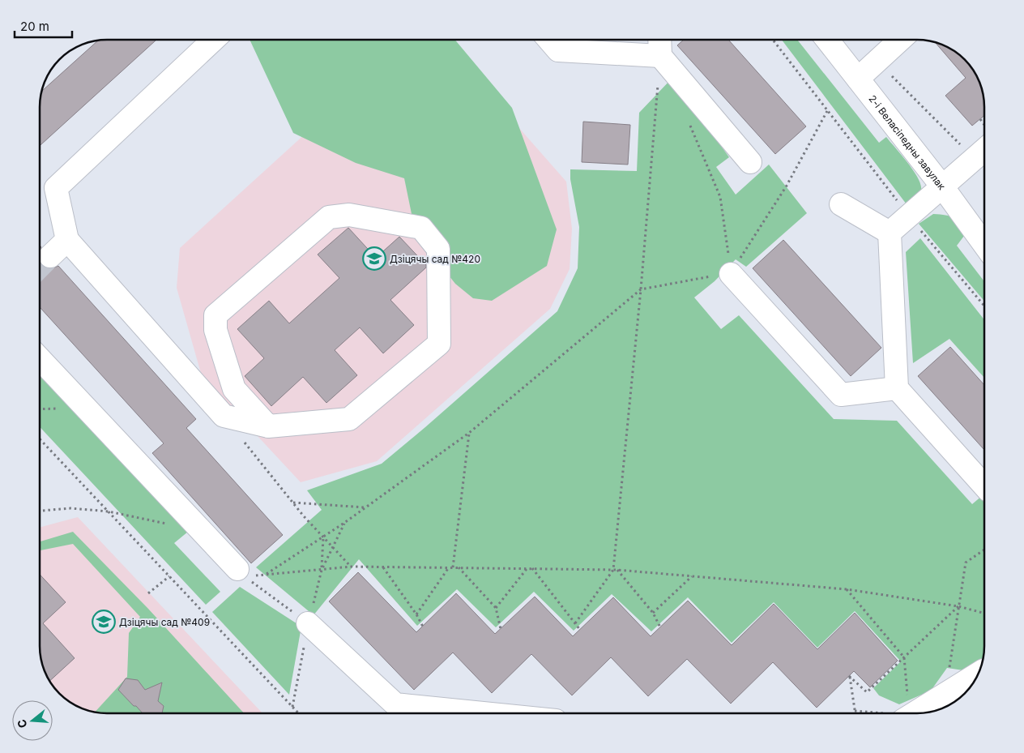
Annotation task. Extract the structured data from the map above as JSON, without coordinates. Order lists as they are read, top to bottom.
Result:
{
  "streets": {
    "street": ["2-і Веласіпедны завулак"]
  },
  "places": {
    "school or university": ["Дзіцячы сад №420", "Дзіцячы сад №409"]
  },
  "scale_bar": "20 m",
  "north": "left"
}
